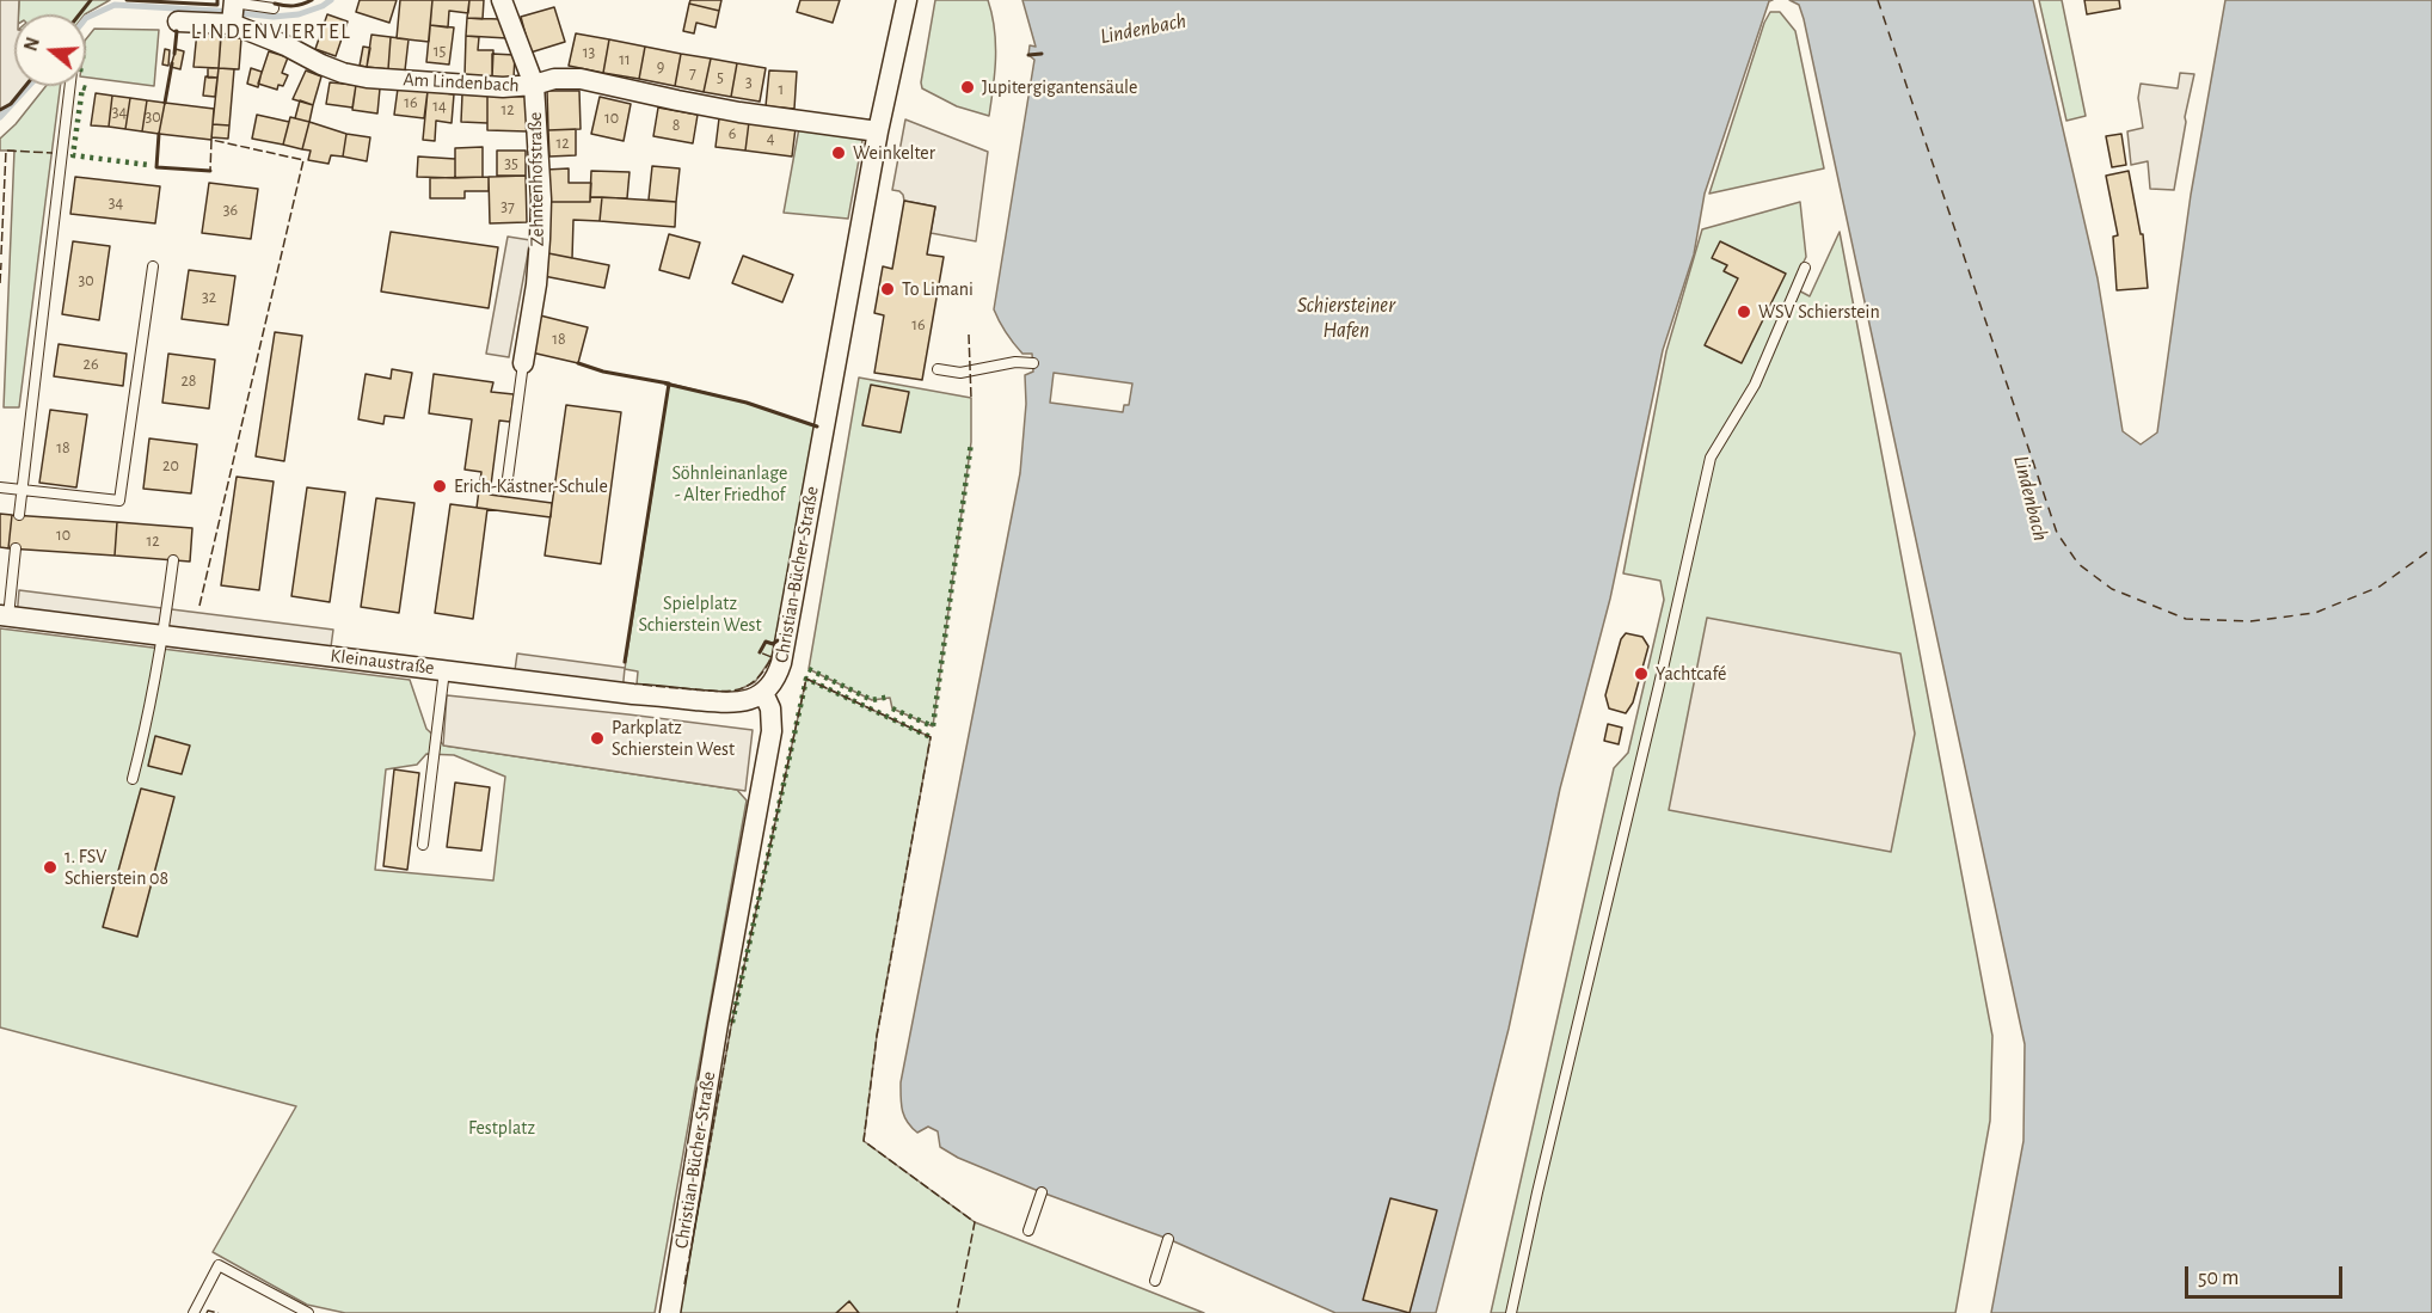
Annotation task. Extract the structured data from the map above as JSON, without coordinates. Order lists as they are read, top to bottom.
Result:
{
  "streets": {
    "street": [
      "Am Lindenbach",
      "Zehntenhofstraße",
      "Christian-Bücher-Straße",
      "Kleinaustraße"
    ]
  },
  "crossings": [
    ["Am Lindenbach", "Zehntenhofstraße"],
    ["Am Lindenbach", "Christian-Bücher-Straße"],
    ["Christian-Bücher-Straße", "Kleinaustraße"]
  ],
  "districts": ["LINDENVIERTEL"],
  "water": ["Lindenbach", "Schiersteiner Hafen"],
  "parks": ["Söhnleinanlage - Alter Friedhof", "Spielplatz Schierstein West", "Festplatz"],
  "places": [
    "Jupitergigantensäule",
    "Weinkelter",
    "To Limani",
    "WSV Schierstein",
    "Erich-Kästner-Schule",
    "Yachtcafé",
    "Parkplatz Schierstein West",
    "1. FSV Schierstein 08"
  ],
  "house_numbers": [
    "15",
    "13",
    "11",
    "9",
    "7",
    "5",
    "3",
    "1",
    "16",
    "14",
    "12",
    "34",
    "30",
    "10",
    "8",
    "6",
    "4",
    "12",
    "35",
    "34",
    "37",
    "36",
    "30",
    "32",
    "16",
    "18",
    "26",
    "28",
    "18",
    "20",
    "10",
    "12"
  ],
  "scale_bar": "50 m",
  "north": "left"
}
